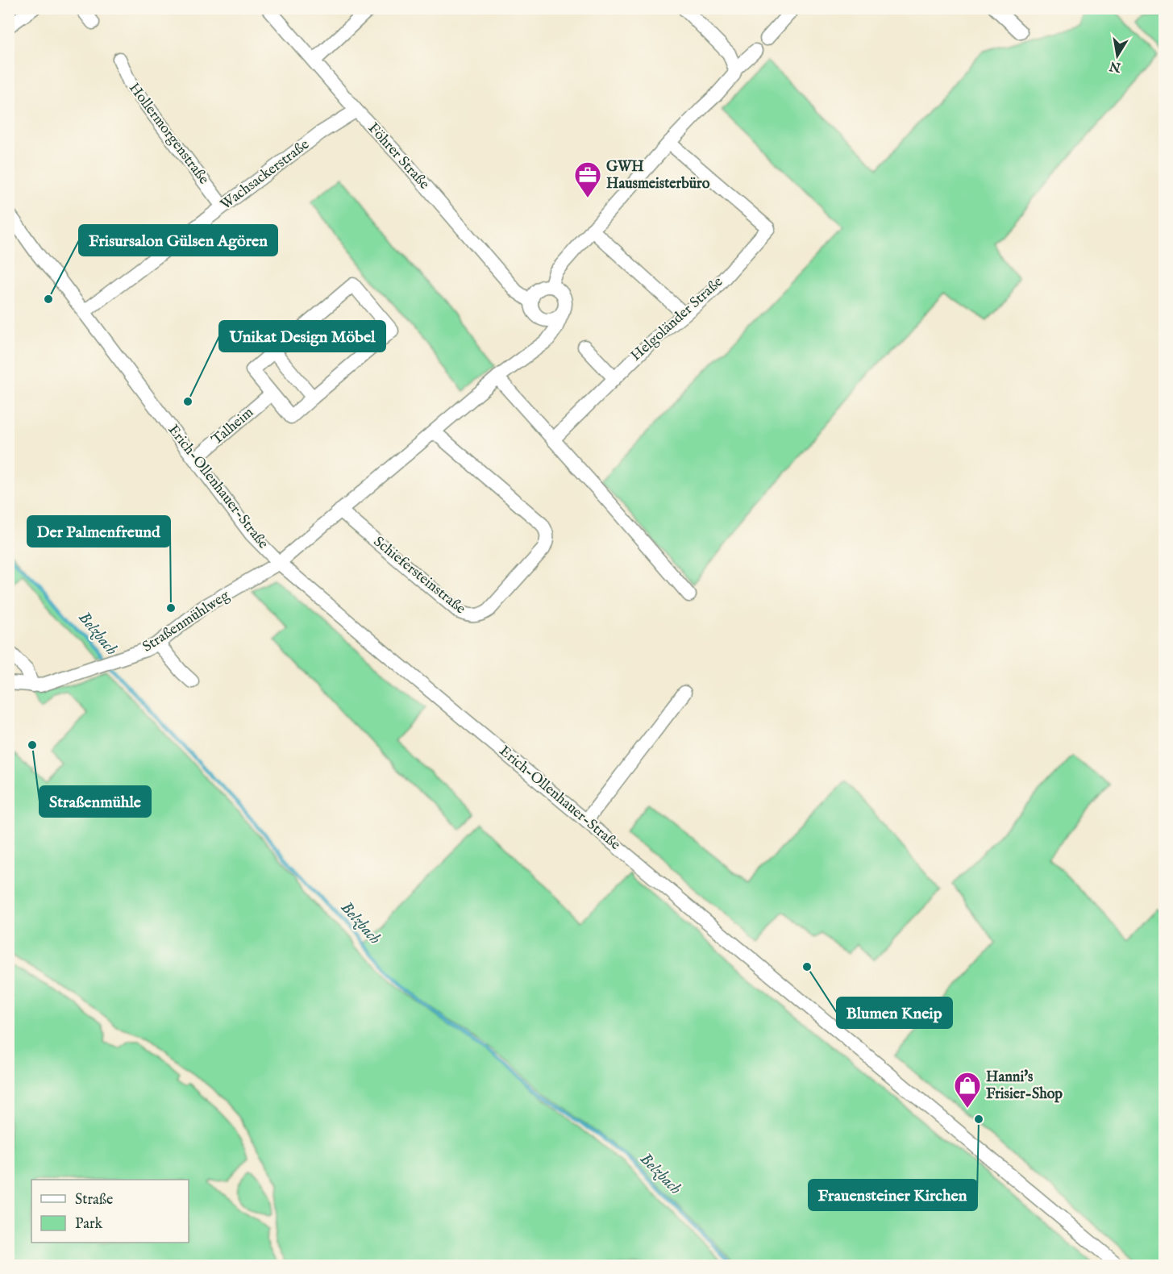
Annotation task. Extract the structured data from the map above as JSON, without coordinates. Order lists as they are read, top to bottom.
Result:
{
  "streets": {
    "street": [
      "Hollermorgenstraße",
      "Föhrer Straße",
      "Wachsackerstraße",
      "Helgoländer Straße",
      "Talheim",
      "Erich-Ollenhauer-Straße",
      "Schiefersteinstraße",
      "Straßenmühlweg"
    ]
  },
  "crossings": [
    ["Hollermorgenstraße", "Wachsackerstraße"],
    ["Föhrer Straße", "Wachsackerstraße"],
    ["Wachsackerstraße", "Erich-Ollenhauer-Straße"],
    ["Talheim", "Erich-Ollenhauer-Straße"],
    ["Erich-Ollenhauer-Straße", "Straßenmühlweg"]
  ],
  "water": ["Belzbach"],
  "places": {
    "office": ["GWH Hausmeisterbüro"],
    "other": [
      "Frisursalon Gülsen Agören",
      "Unikat Design Möbel",
      "Der Palmenfreund",
      "Straßenmühle",
      "Blumen Kneip",
      "Frauensteiner Kirchen"
    ],
    "shop": ["Hanni's Frisier-Shop"]
  },
  "legend": ["Straße", "Park"],
  "north": "bottom"
}
